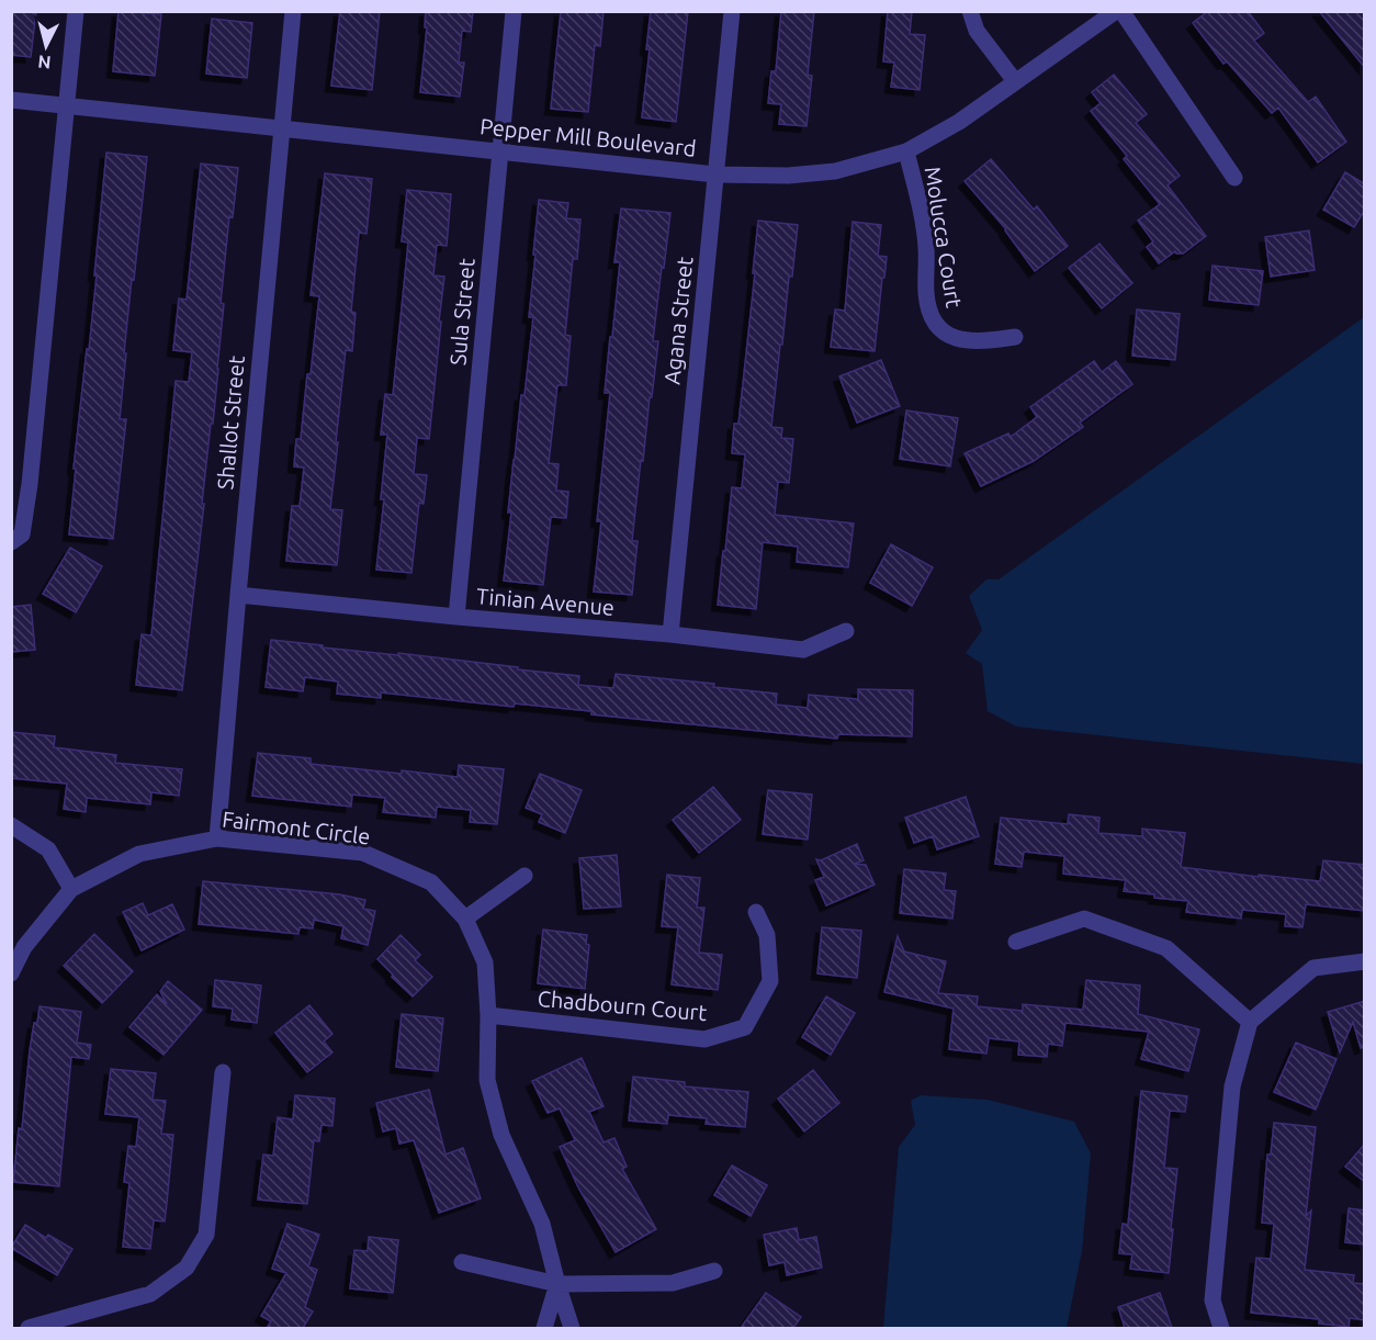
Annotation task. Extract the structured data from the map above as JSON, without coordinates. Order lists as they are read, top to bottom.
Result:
{
  "streets": {
    "street": [
      "Pepper Mill Boulevard",
      "Molucca Court",
      "Sula Street",
      "Agana Street",
      "Shallot Street",
      "Tinian Avenue",
      "Fairmont Circle",
      "Chadbourn Court"
    ]
  },
  "crossings": [
    ["Pepper Mill Boulevard", "Molucca Court"],
    ["Pepper Mill Boulevard", "Sula Street"],
    ["Pepper Mill Boulevard", "Agana Street"],
    ["Pepper Mill Boulevard", "Shallot Street"],
    ["Sula Street", "Tinian Avenue"],
    ["Agana Street", "Tinian Avenue"],
    ["Shallot Street", "Tinian Avenue"],
    ["Shallot Street", "Fairmont Circle"],
    ["Fairmont Circle", "Chadbourn Court"]
  ],
  "north": "bottom"
}
